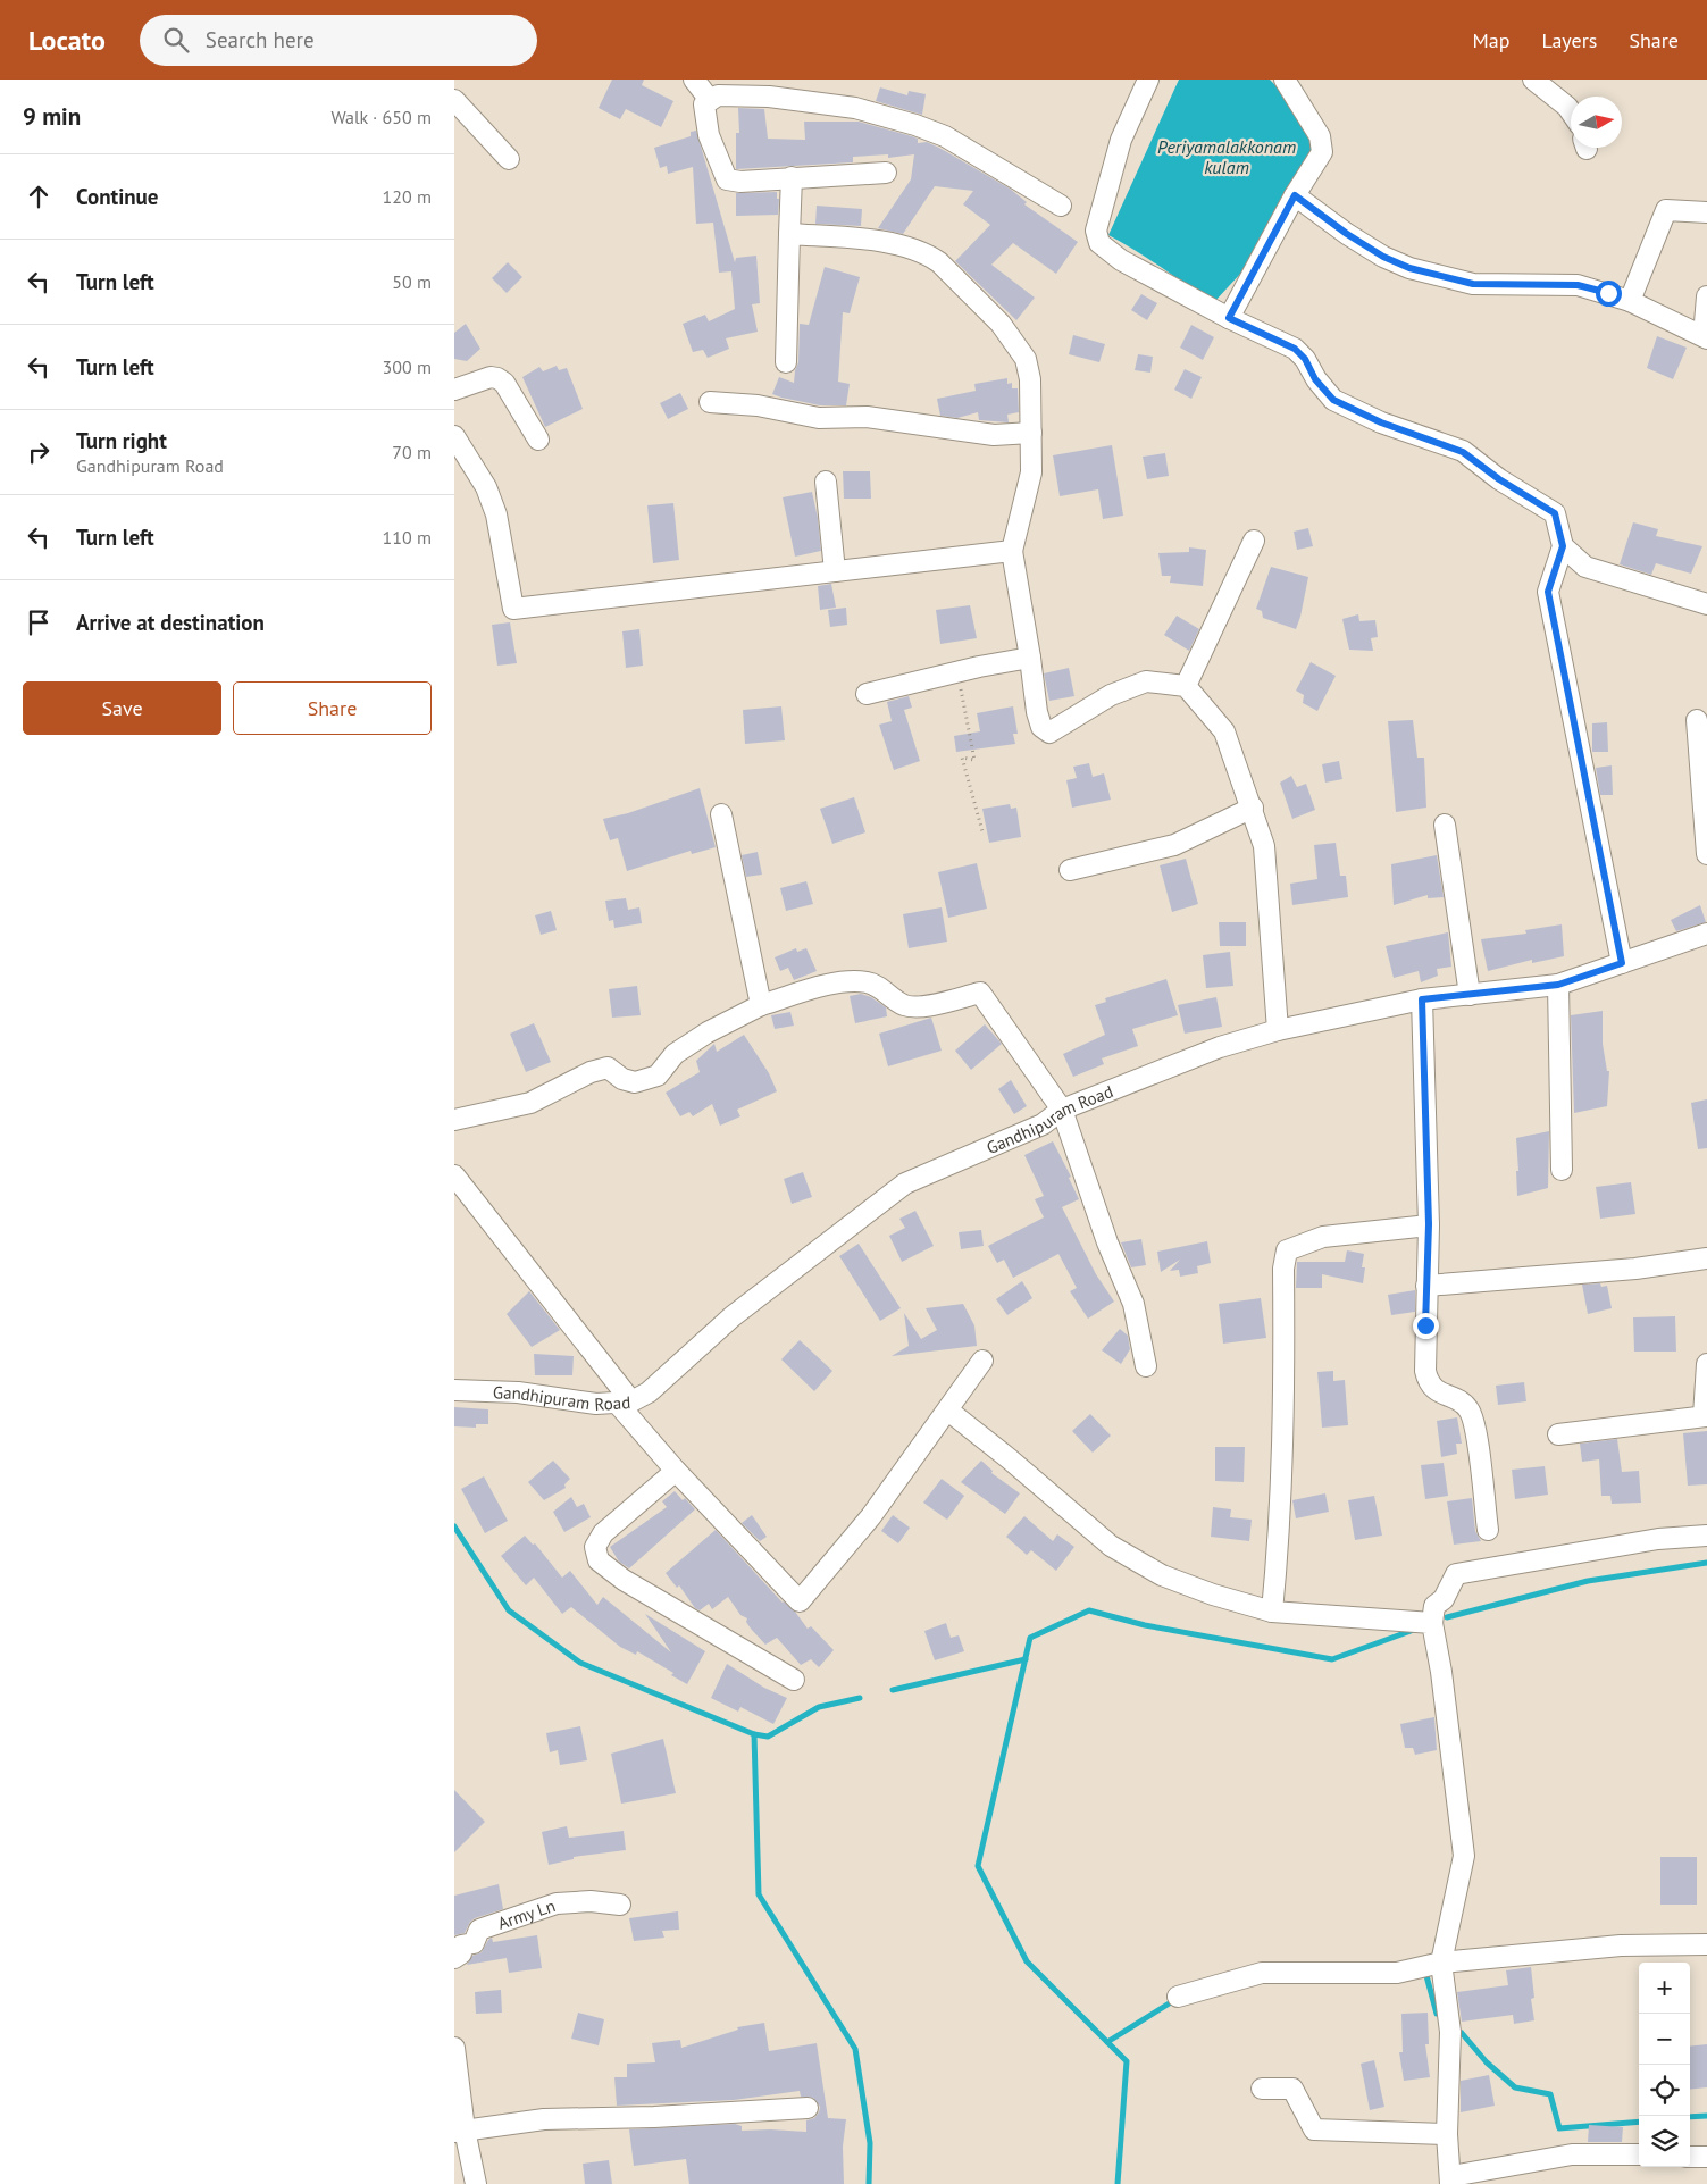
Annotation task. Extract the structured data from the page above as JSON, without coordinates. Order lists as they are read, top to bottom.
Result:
{
  "streets": {
    "street": ["Gandhipuram Road", "Army Ln"]
  },
  "water": ["Periyamalakkonam kulam"],
  "north": "right",
  "page": {
    "header": "Locato",
    "search": "Search here",
    "nav": ["Map", "Layers", "Share"],
    "heading": ["9 min", "Walk · 650 m"],
    "list": [
      ["Continue", "120 m"],
      ["Turn left", "50 m"],
      ["Turn left", "300 m"],
      ["Turn right", "Gandhipuram Road", "70 m"],
      ["Turn left", "110 m"],
      "Arrive at destination"
    ],
    "buttons": ["Save", "Share"],
    "map_buttons": ["+", "−"]
  }
}
